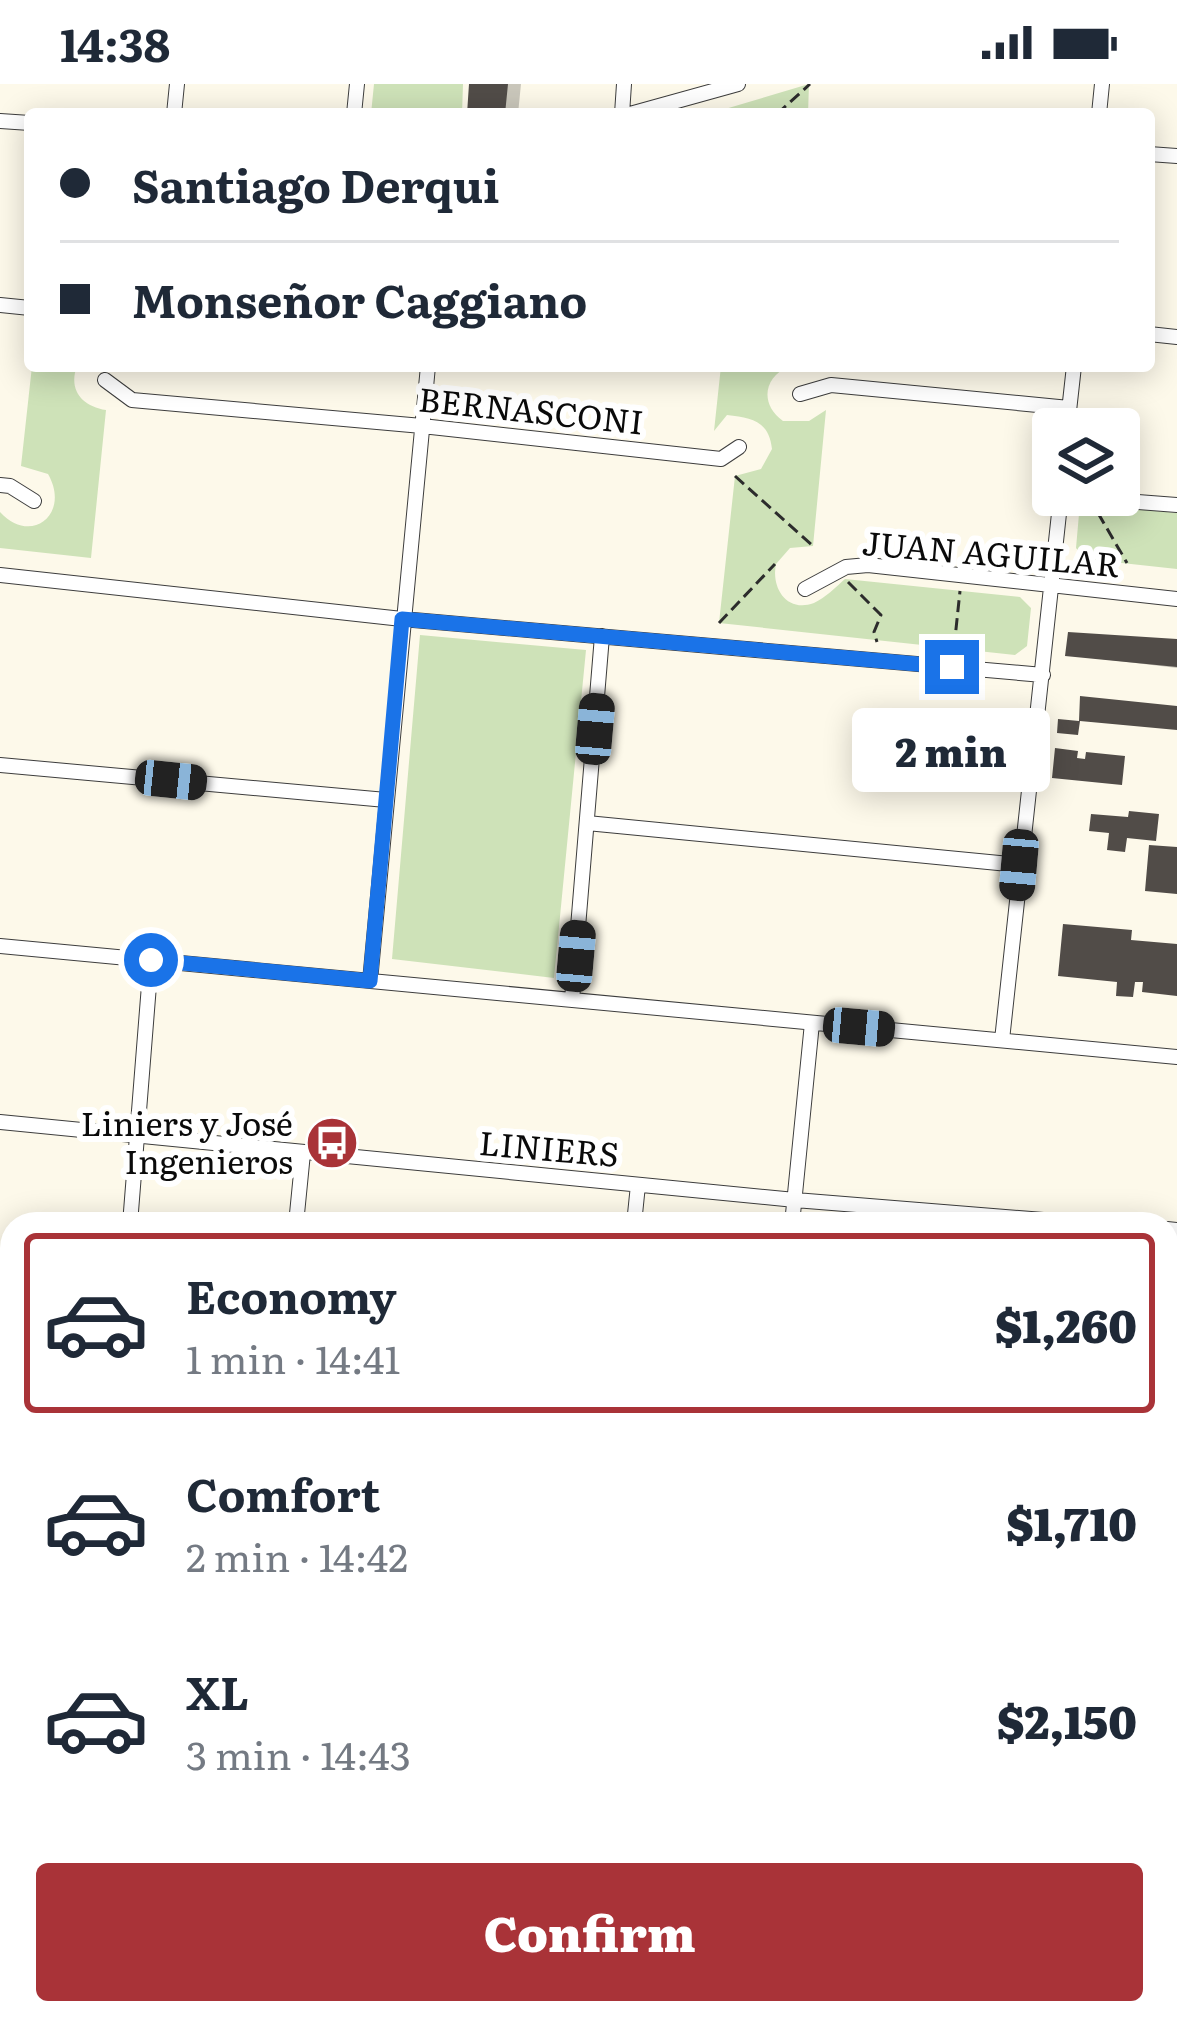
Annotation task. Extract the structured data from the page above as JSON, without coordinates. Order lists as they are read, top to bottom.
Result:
{
  "streets": {
    "street": ["BERNASCONI", "JUAN AGUILAR", "LINIERS"]
  },
  "places": {
    "bus stop": ["Liniers y José Ingenieros"]
  },
  "page": {
    "status": "14:38",
    "banner": ["Santiago Derqui", "Monseñor Caggiano"],
    "bubble": "2 min",
    "list": [
      {
        "name": "Economy",
        "note": "1 min · 14:41",
        "value": "$1,260"
      },
      {
        "name": "Comfort",
        "note": "2 min · 14:42",
        "value": "$1,710"
      },
      {
        "name": "XL",
        "note": "3 min · 14:43",
        "value": "$2,150"
      }
    ],
    "buttons": "Confirm"
  }
}
